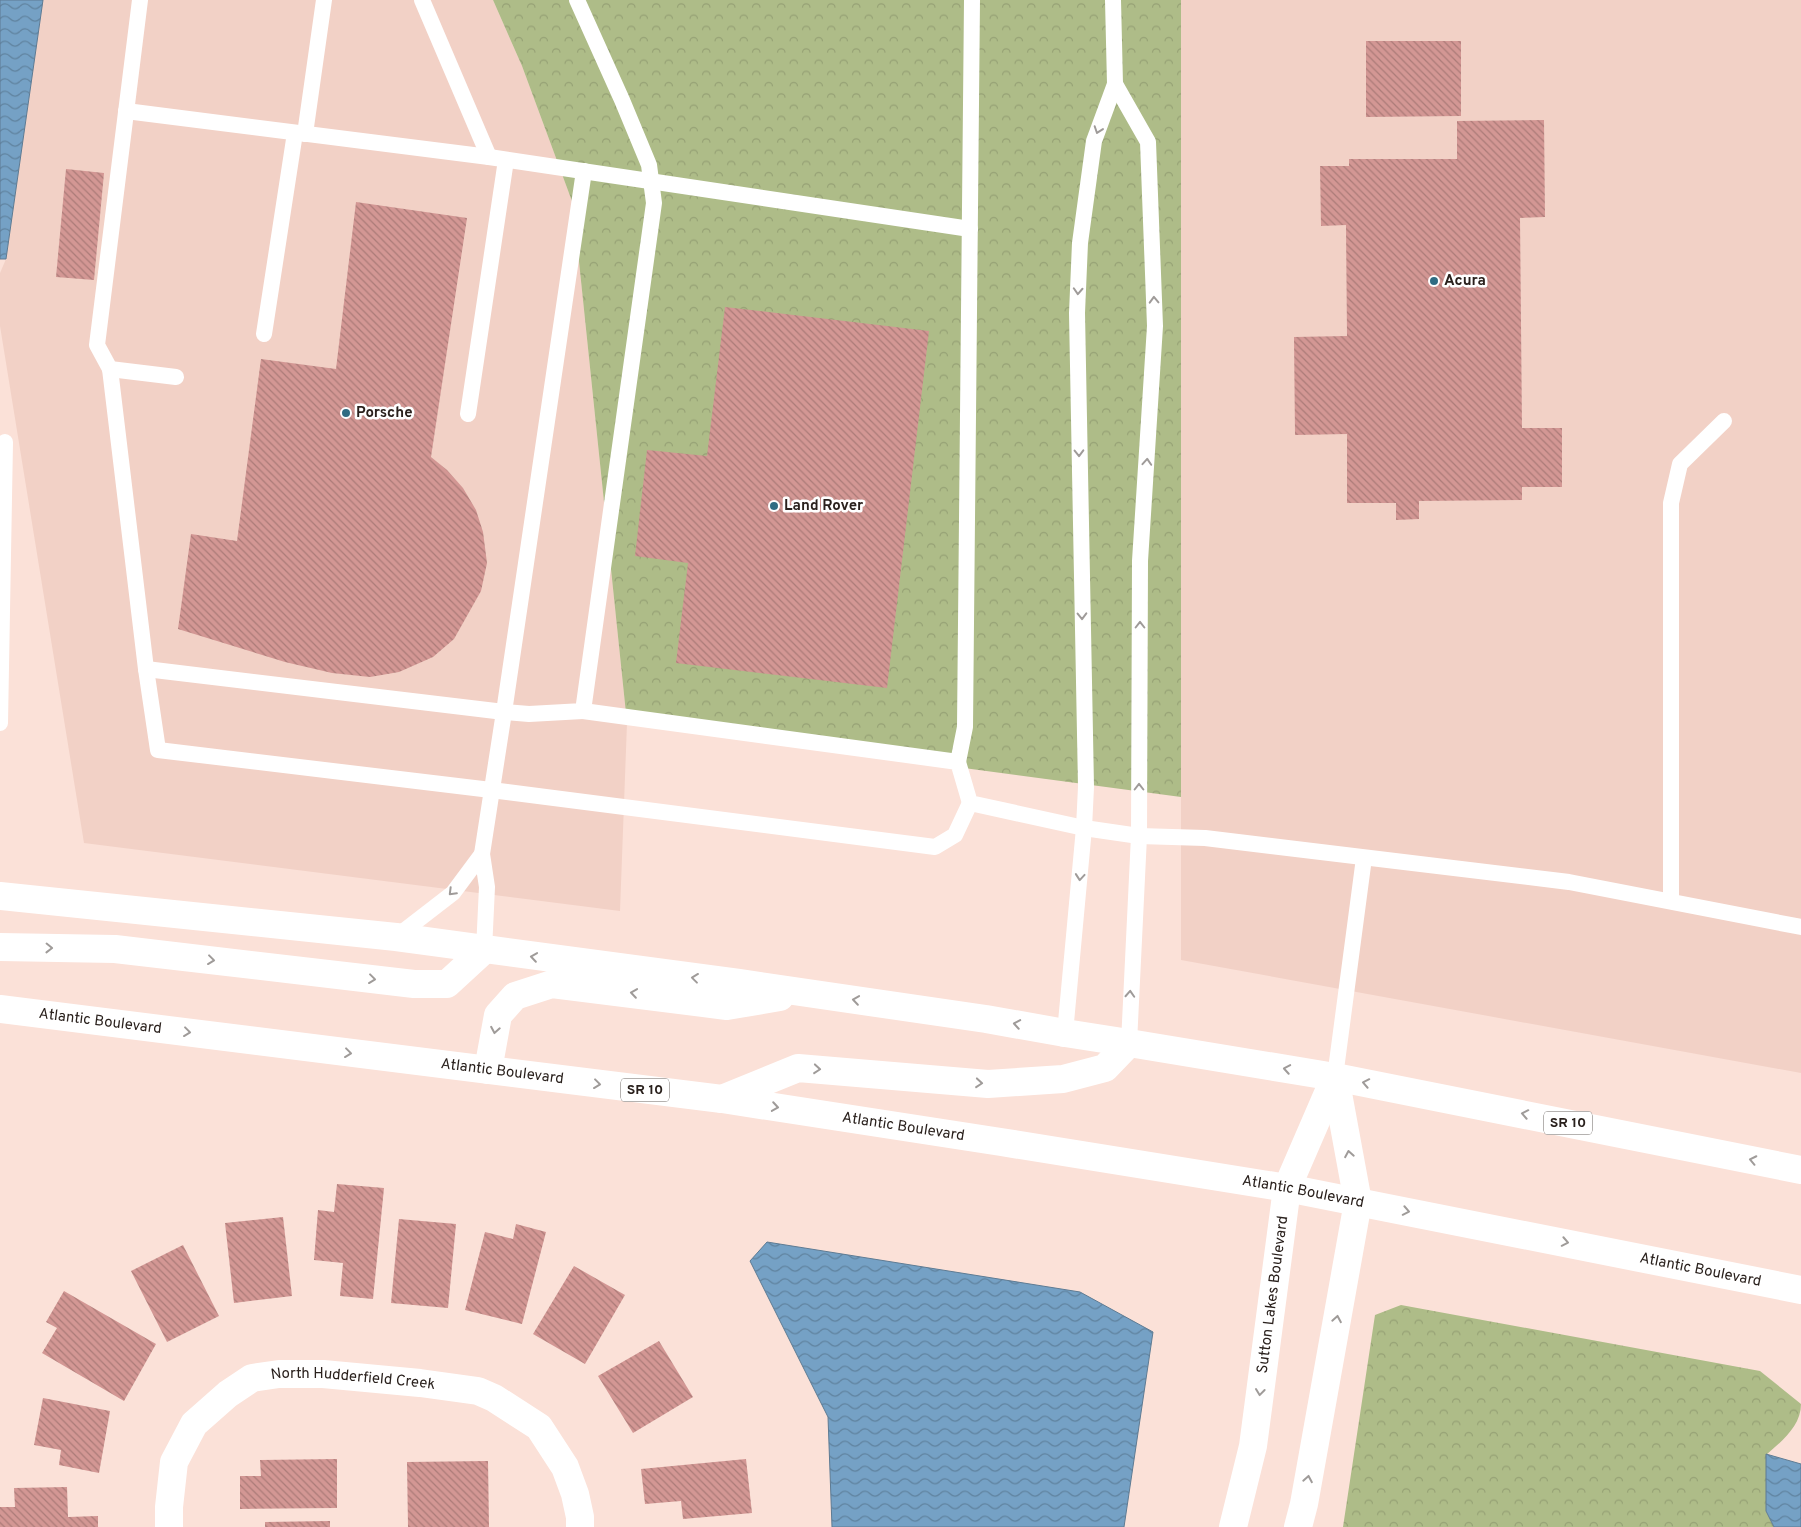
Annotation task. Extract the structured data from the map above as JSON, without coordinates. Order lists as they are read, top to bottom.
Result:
{
  "streets": {
    "main road": [
      "Atlantic Boulevard",
      "SR 10",
      "Sutton Lakes Boulevard",
      "North Hudderfield Creek"
    ]
  },
  "crossings": [
    ["Atlantic Boulevard", "Sutton Lakes Boulevard"],
    ["SR 10", "Sutton Lakes Boulevard"]
  ],
  "places": ["Acura", "Porsche", "Land Rover"]
}
